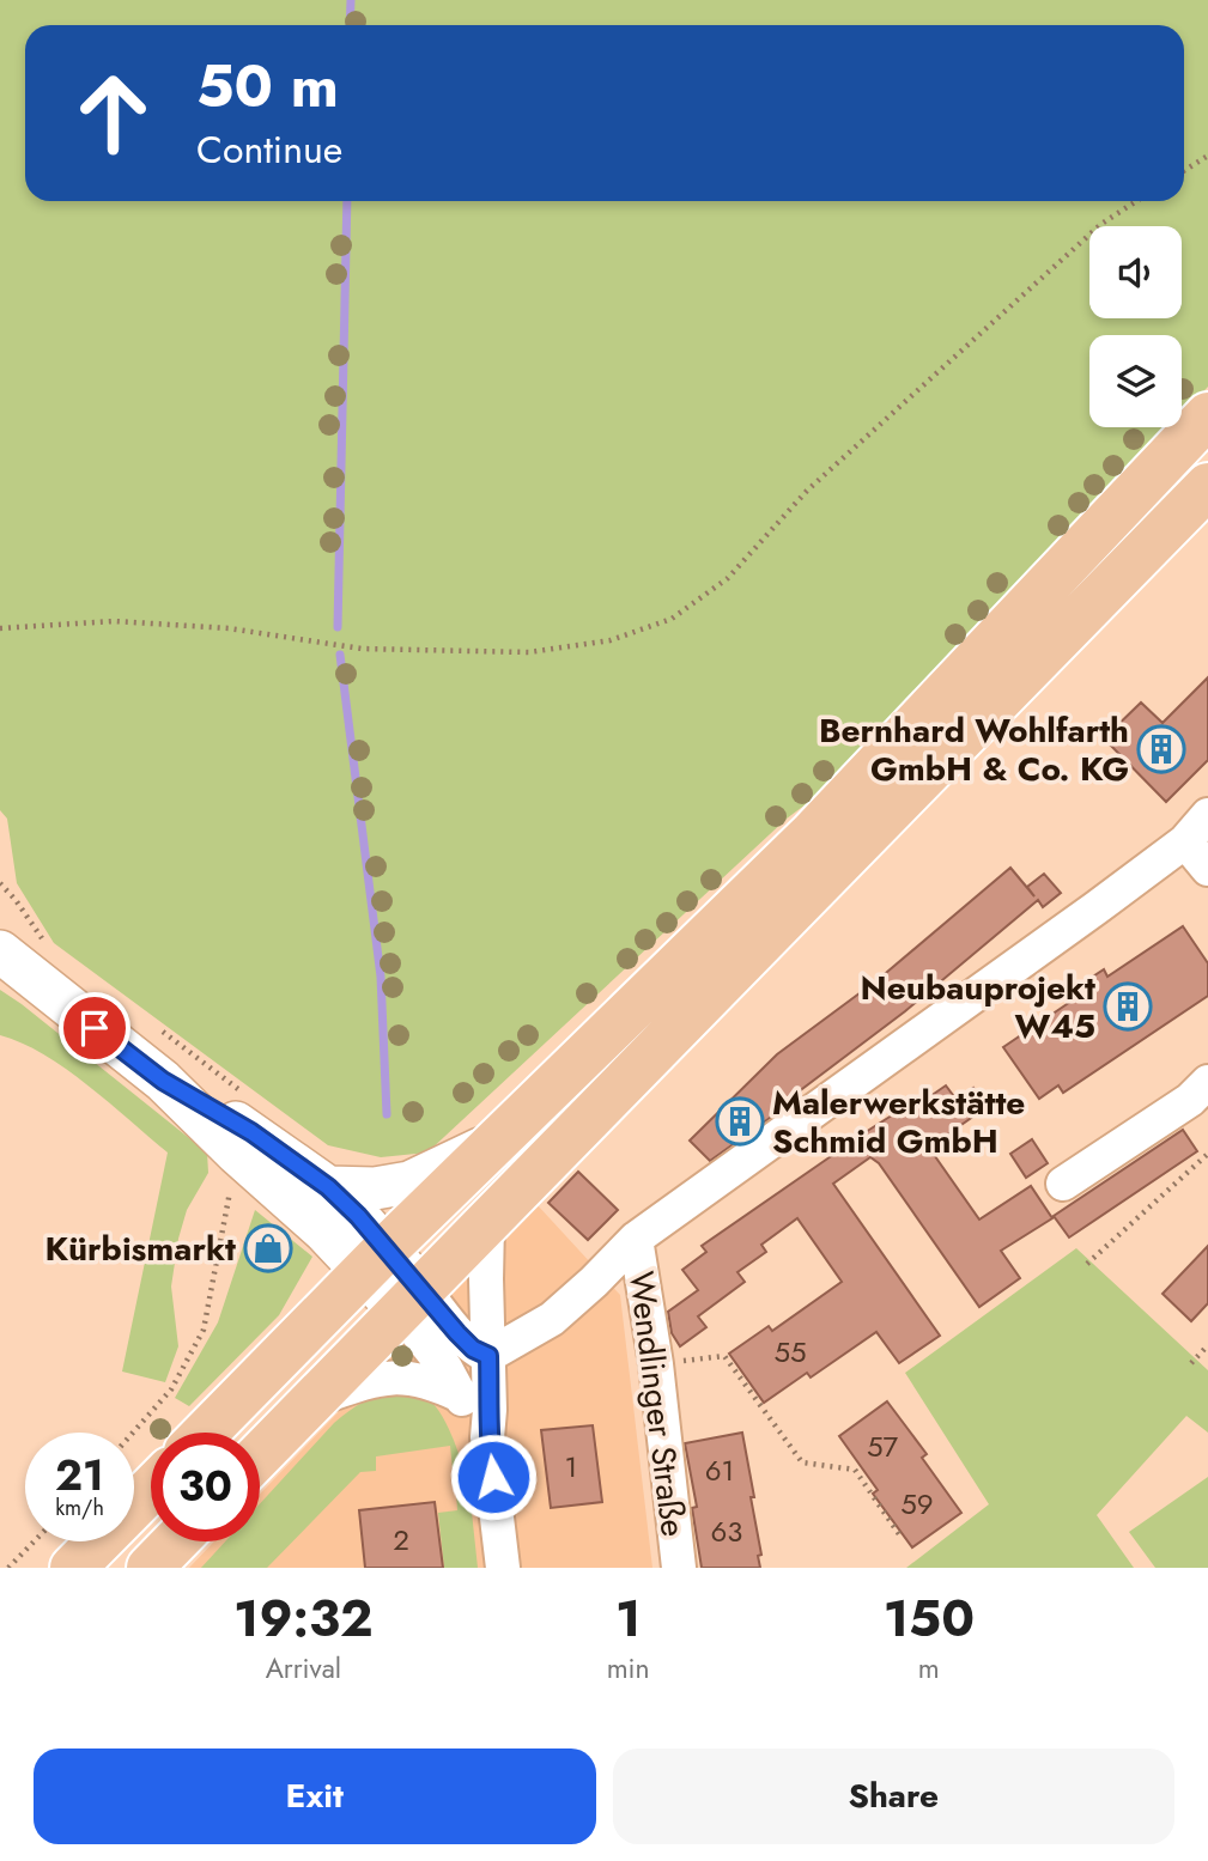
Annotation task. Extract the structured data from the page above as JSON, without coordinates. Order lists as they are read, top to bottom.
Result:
{
  "streets": {
    "street": ["Wendlinger Straße"]
  },
  "places": {
    "building": ["Bernhard Wohlfarth GmbH & Co. KG", "Neubauprojekt W45", "Malerwerkstätte Schmid GmbH"],
    "shop": ["Kürbismarkt"]
  },
  "house_numbers": [
    "55",
    "57",
    "1",
    "61",
    "59",
    "63",
    "2"
  ],
  "page": {
    "turn": ["50 m", "Continue"],
    "speed": "21 km/h",
    "limit": "30",
    "eta": [
      "19:32",
      "Arrival",
      "1",
      "min",
      "150",
      "m"
    ],
    "buttons": ["Exit", "Share"]
  }
}
